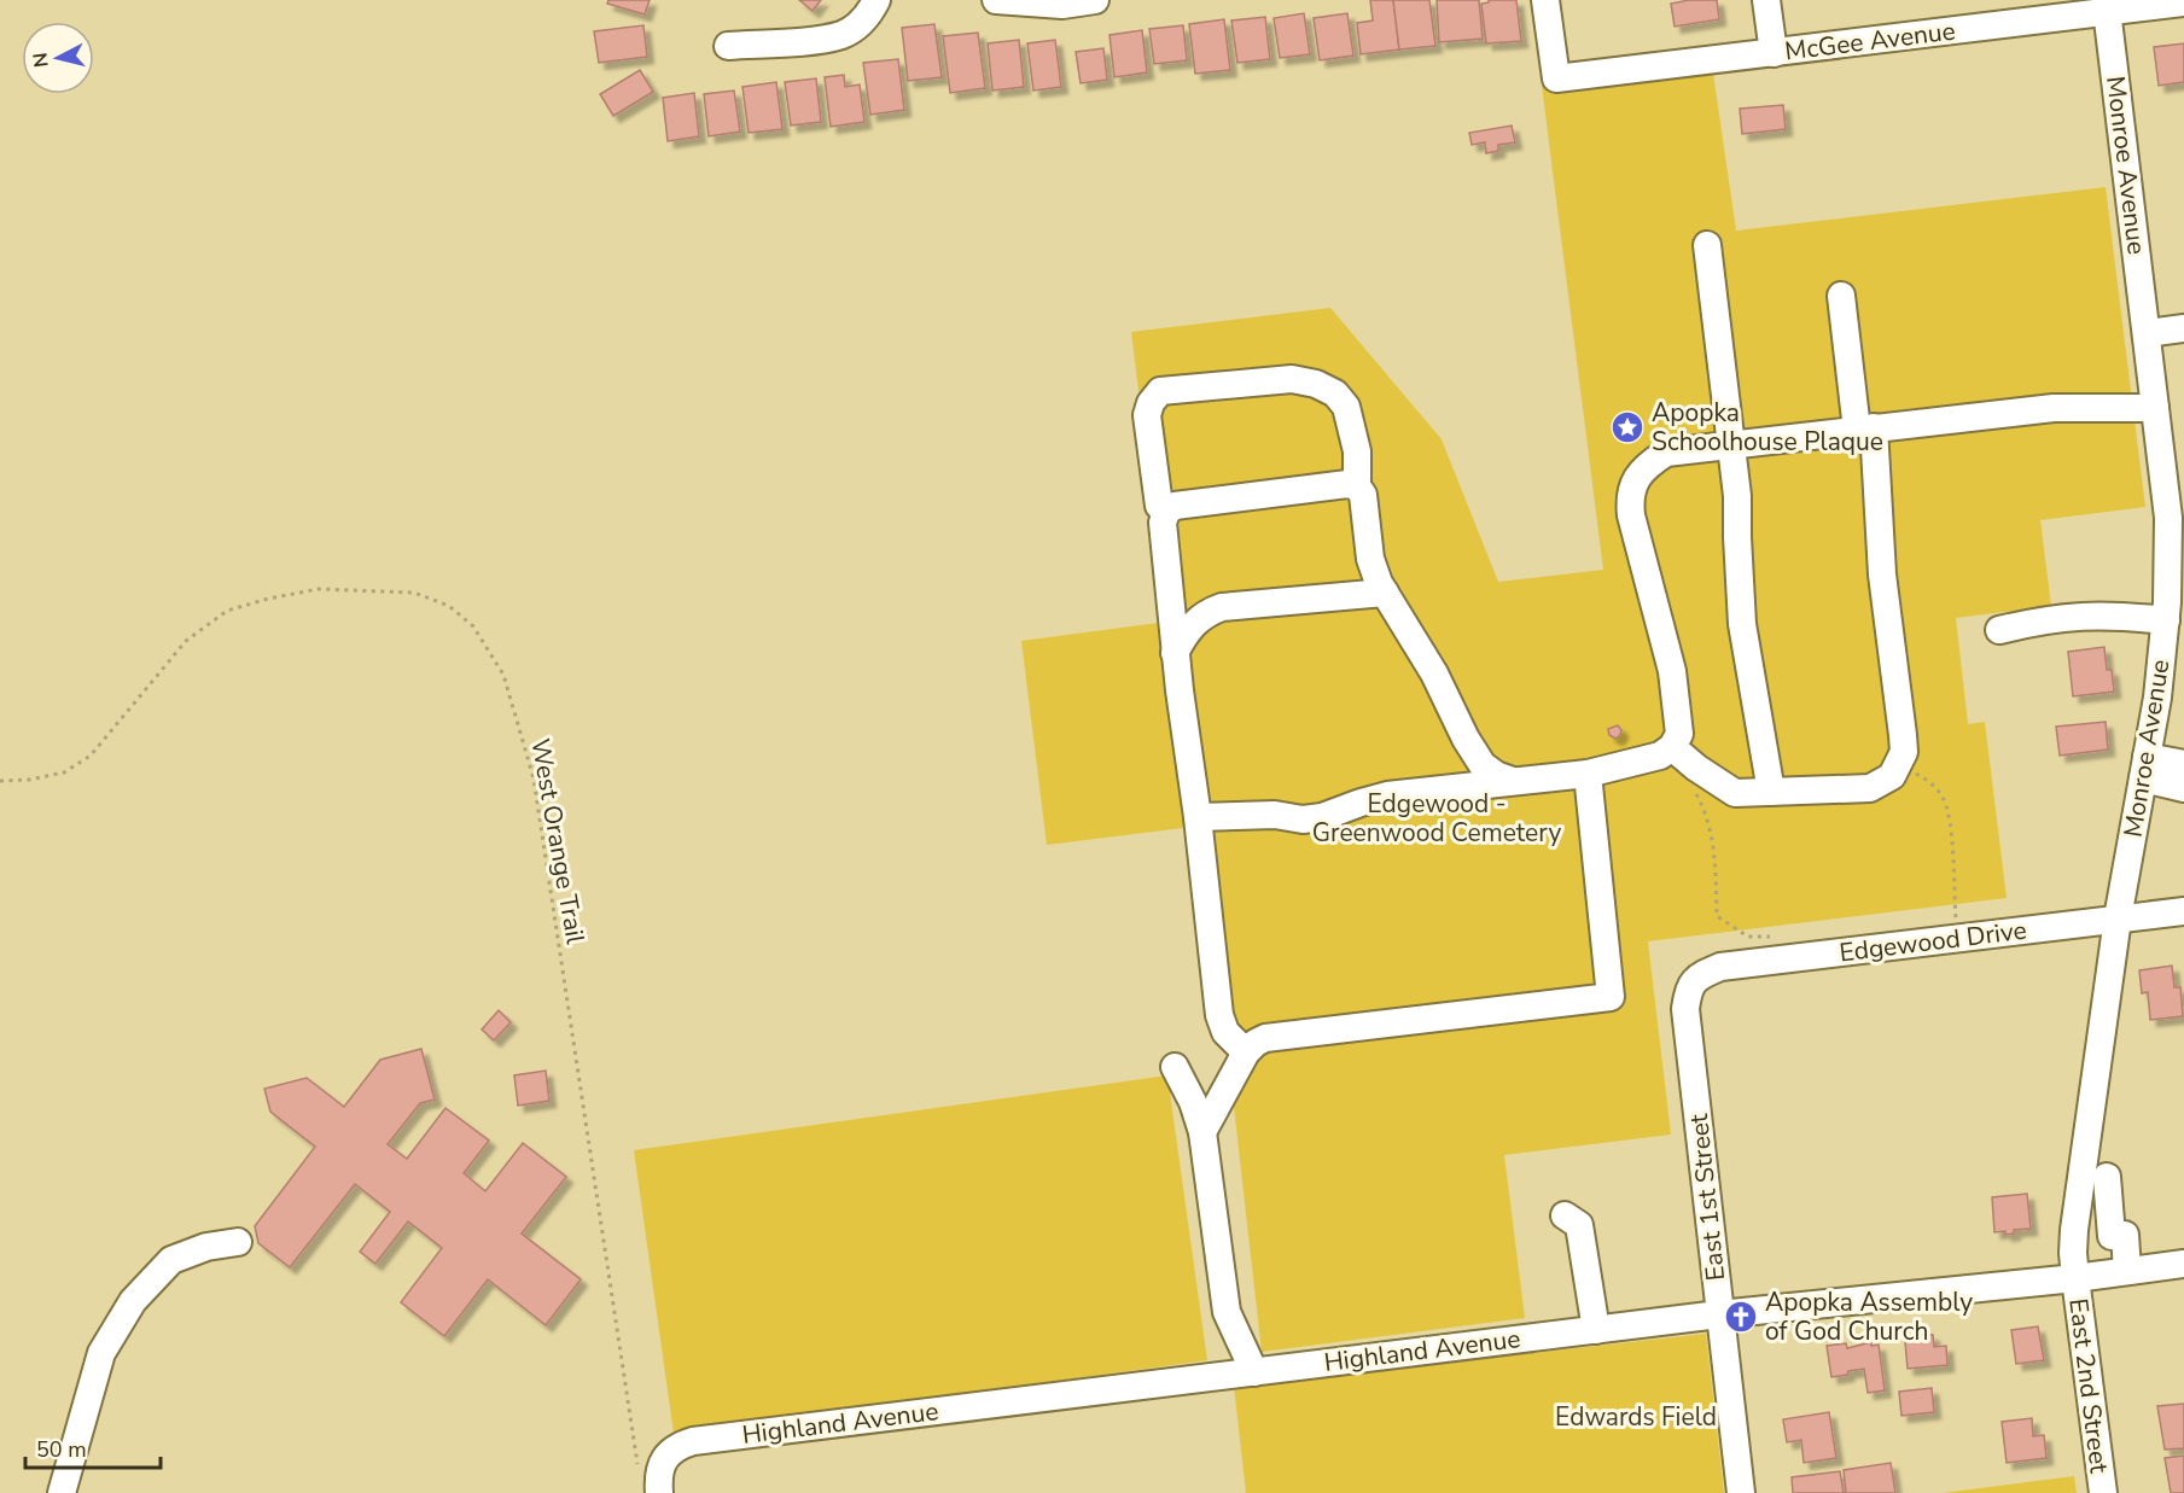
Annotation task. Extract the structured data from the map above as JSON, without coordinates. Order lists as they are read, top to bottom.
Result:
{
  "streets": {
    "street": [
      "McGee Avenue",
      "Monroe Avenue",
      "Edgewood Drive",
      "East 1st Street",
      "Highland Avenue",
      "East 2nd Street"
    ],
    "path": ["West Orange Trail"]
  },
  "crossings": [
    ["McGee Avenue", "Monroe Avenue"],
    ["Monroe Avenue", "Edgewood Drive"],
    ["Monroe Avenue", "Highland Avenue"],
    ["Monroe Avenue", "East 2nd Street"],
    ["Edgewood Drive", "East 1st Street"],
    ["East 1st Street", "Highland Avenue"],
    ["Highland Avenue", "East 2nd Street"]
  ],
  "parks": ["Edgewood - Greenwood Cemetery", "Edwards Field"],
  "places": {
    "place": ["Apopka Schoolhouse Plaque"],
    "church": ["Apopka Assembly of God Church"]
  },
  "scale_bar": "50 m",
  "north": "left"
}
